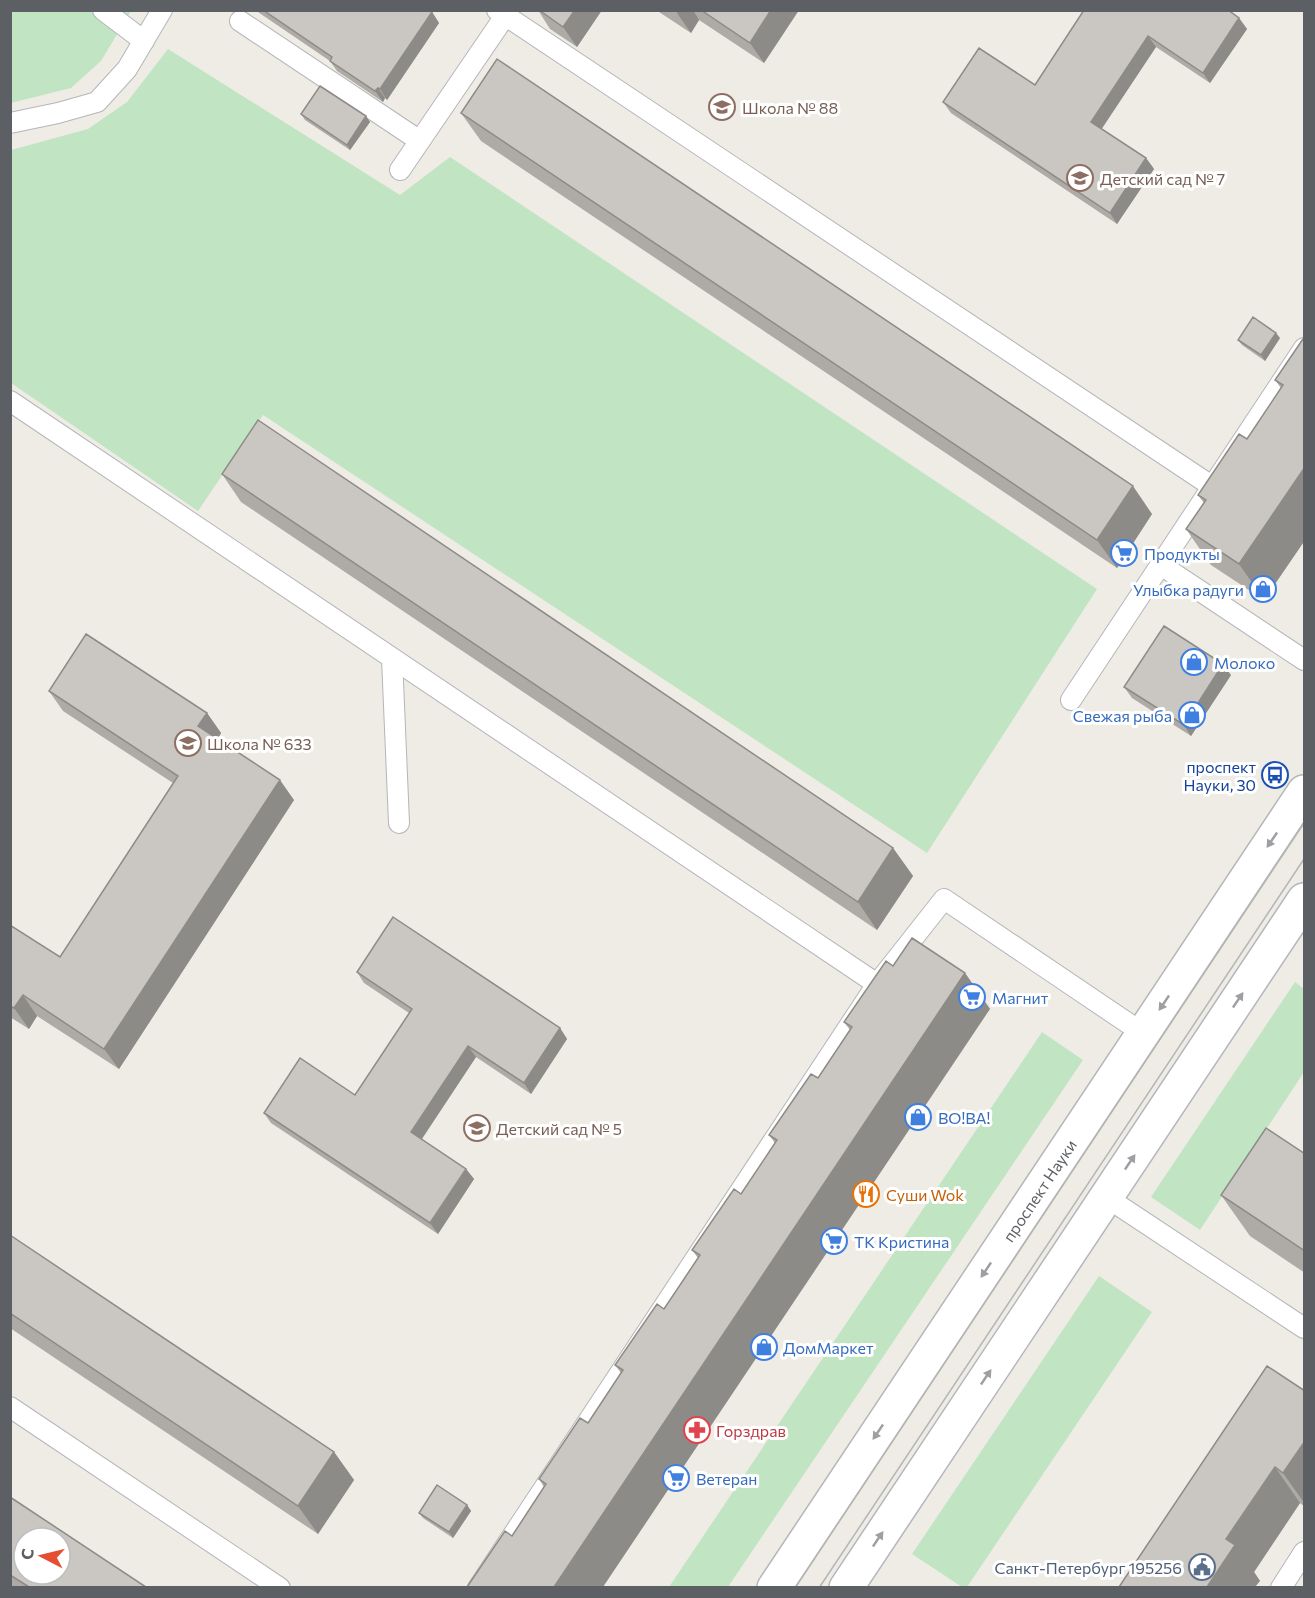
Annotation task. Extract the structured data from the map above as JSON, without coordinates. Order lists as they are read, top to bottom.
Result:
{
  "streets": {
    "main road": ["проспект Науки"]
  },
  "places": {
    "school or university": [
      "Школа № 88",
      "Детский сад № 7",
      "Школа № 633",
      "Детский сад № 5"
    ],
    "supermarket": [
      "Продукты",
      "Магнит",
      "ТК Кристина",
      "Ветеран"
    ],
    "shop": [
      "Улыбка радуги",
      "Молоко",
      "Свежая рыба",
      "ВО!ВА!",
      "ДомМаркет"
    ],
    "bus stop": ["проспект Науки, 30"],
    "restaurant": ["Суши Wok"],
    "pharmacy": ["Горздрав"],
    "public building": ["Санкт-Петербург 195256"]
  },
  "north": "left"
}
